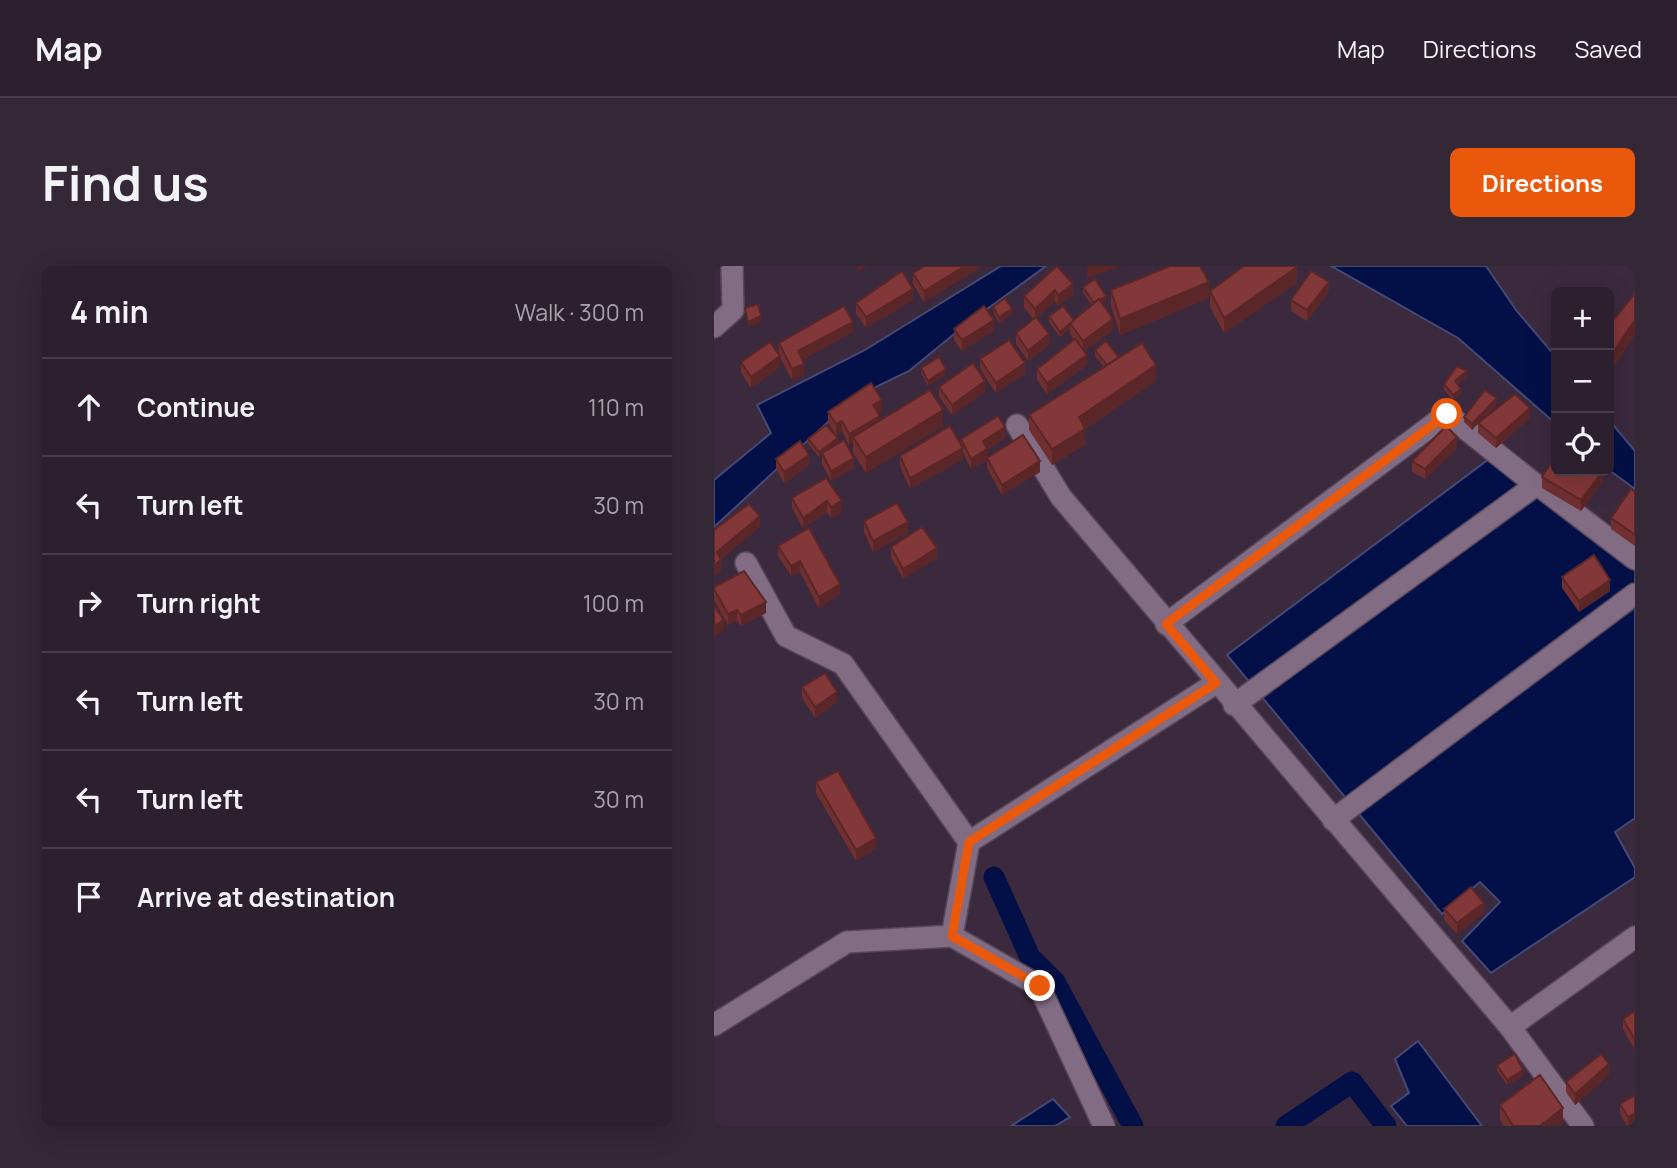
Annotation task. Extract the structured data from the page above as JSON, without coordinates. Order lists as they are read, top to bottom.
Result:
{
  "page": {
    "header": "Map",
    "nav": ["Map", "Directions", "Saved"],
    "buttons": "Directions",
    "title": "Find us",
    "heading": ["4 min", "Walk · 300 m"],
    "map_buttons": ["+", "−"],
    "list": [
      ["Continue", "110 m"],
      ["Turn left", "30 m"],
      ["Turn right", "100 m"],
      ["Turn left", "30 m"],
      ["Turn left", "30 m"],
      "Arrive at destination"
    ]
  }
}
